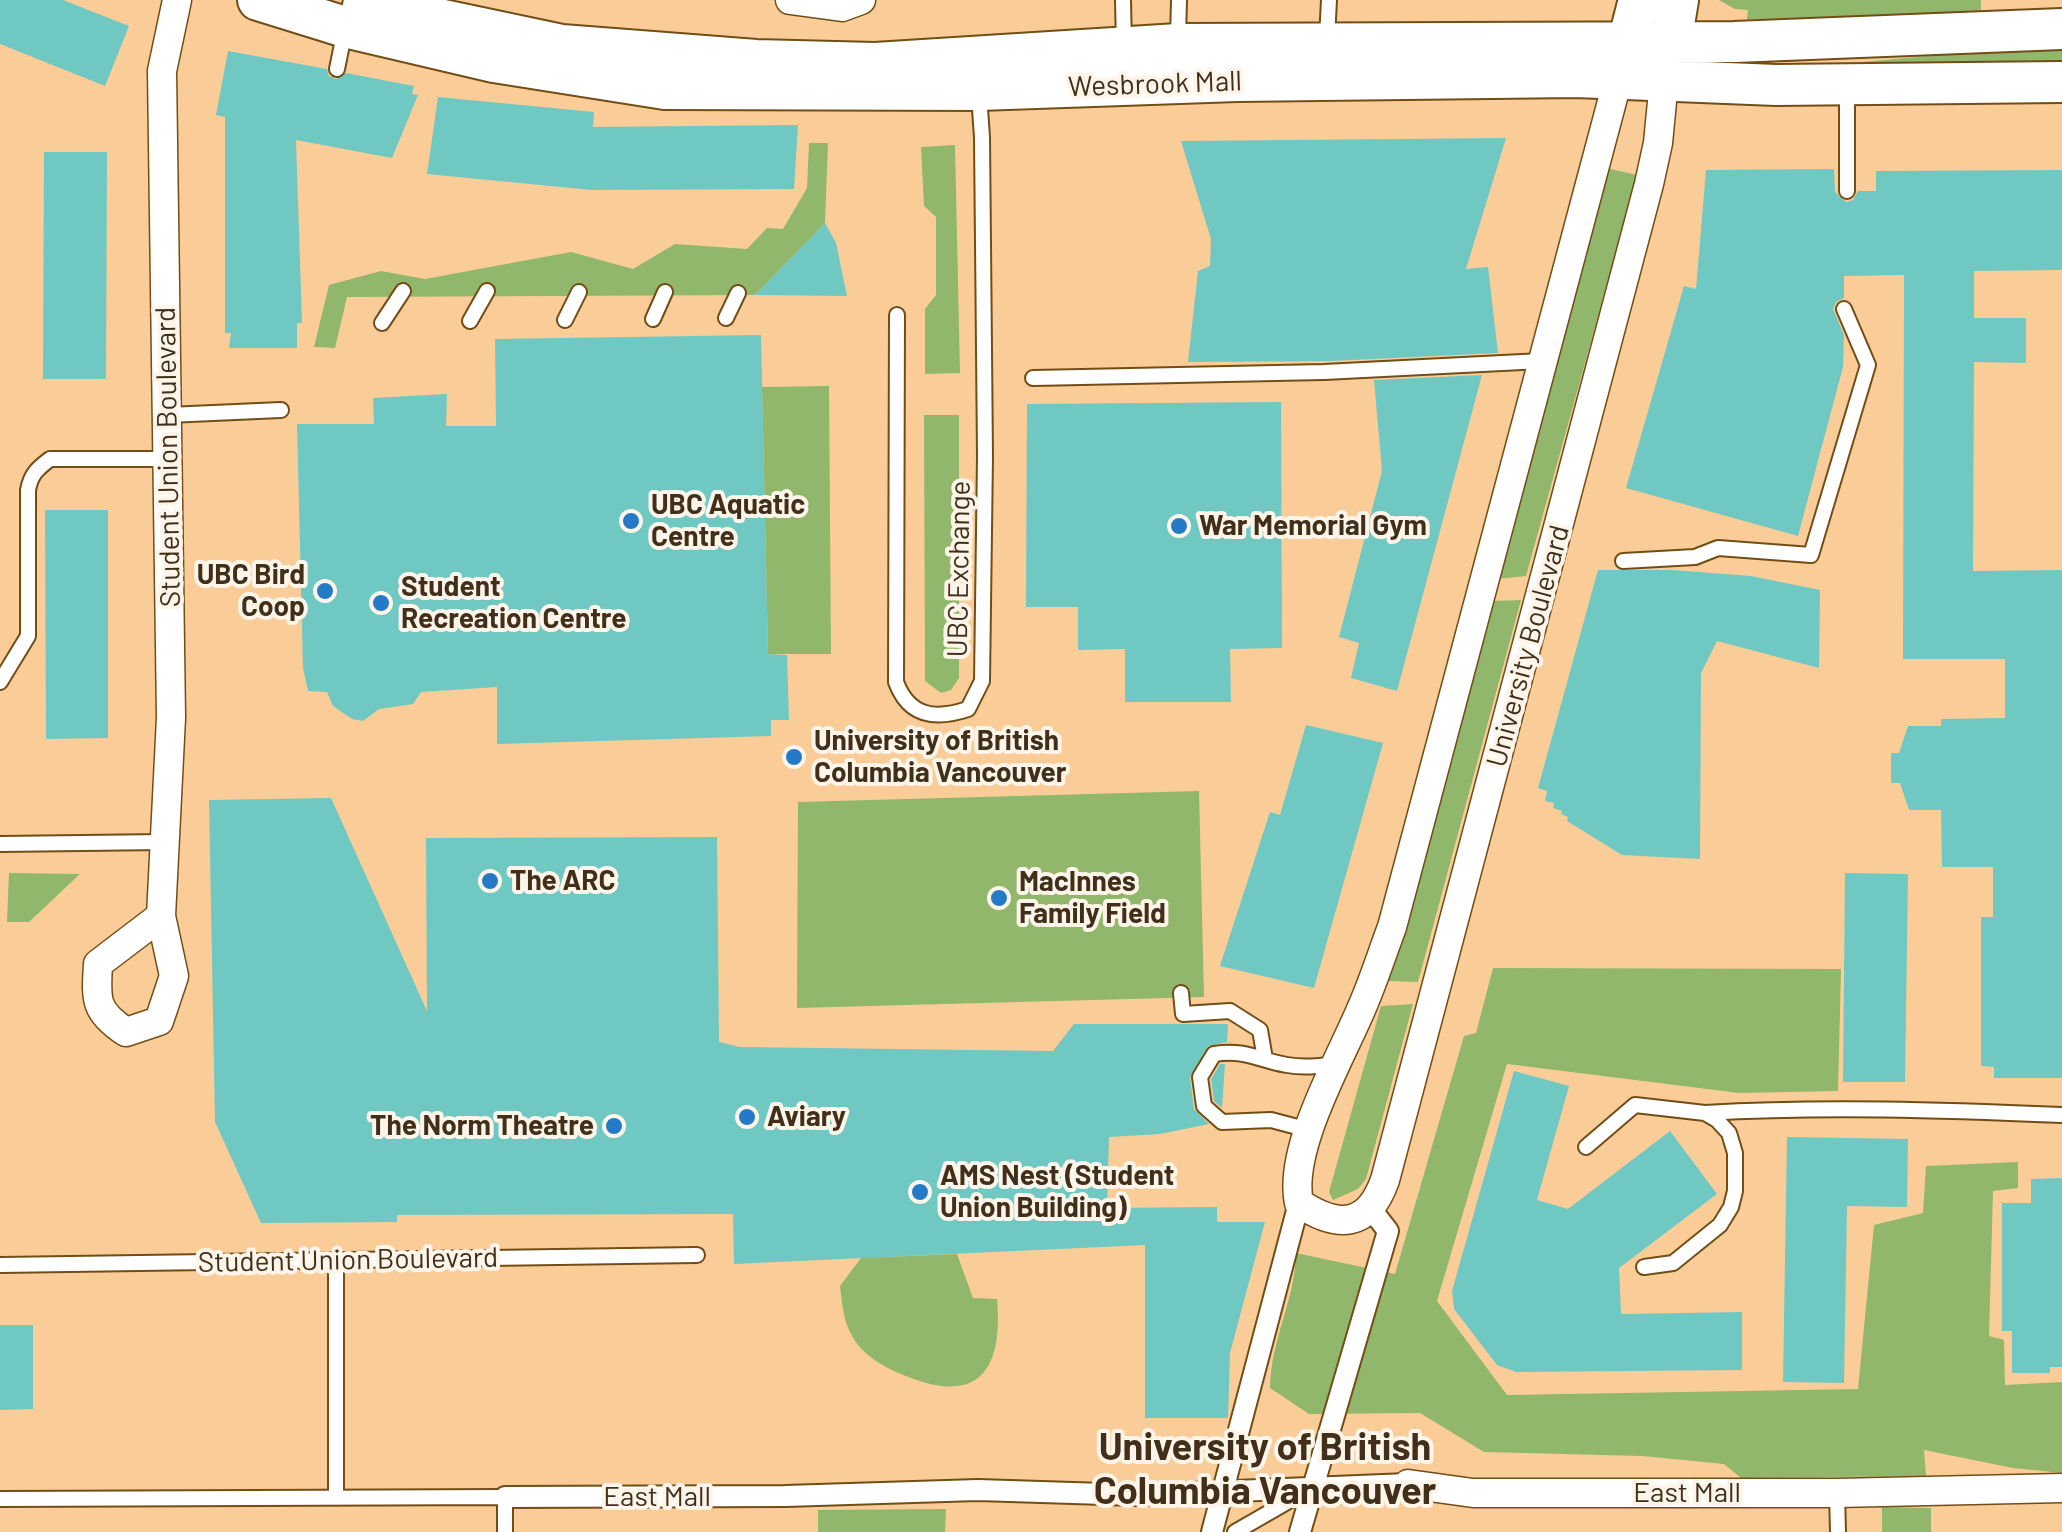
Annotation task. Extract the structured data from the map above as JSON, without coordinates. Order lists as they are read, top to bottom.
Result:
{
  "streets": {
    "main road": ["Wesbrook Mall", "University Boulevard"],
    "street": ["Student Union Boulevard", "East Mall"],
    "lane": ["UBC Exchange"]
  },
  "crossings": [
    ["Wesbrook Mall", "UBC Exchange"],
    ["Wesbrook Mall", "University Boulevard"],
    ["University Boulevard", "East Mall"]
  ],
  "districts": ["University of British Columbia Vancouver"],
  "places": [
    "UBC Aquatic Centre",
    "War Memorial Gym",
    "UBC Bird Coop",
    "Student Recreation Centre",
    "University of British Columbia Vancouver",
    "The ARC",
    "MacInnes Family Field",
    "Aviary",
    "The Norm Theatre",
    "AMS Nest (Student Union Building)"
  ]
}
